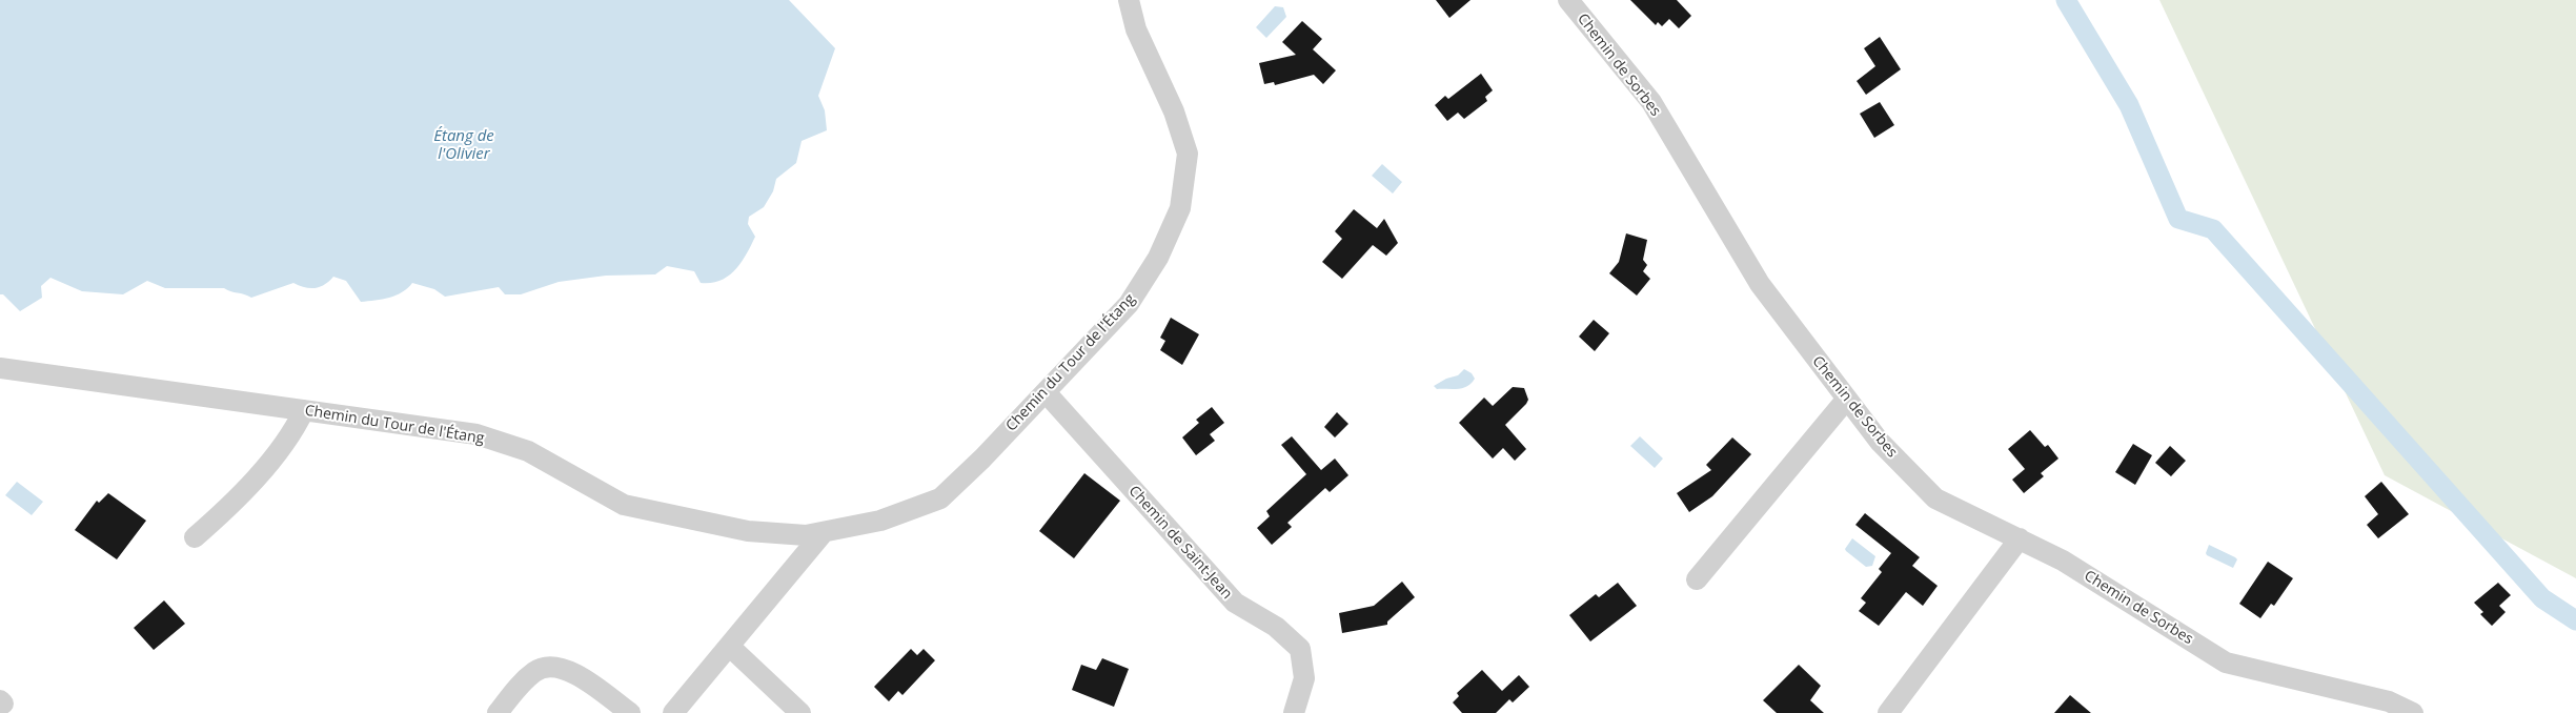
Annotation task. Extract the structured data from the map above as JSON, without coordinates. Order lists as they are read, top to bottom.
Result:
{
  "streets": {
    "street": ["Chemin de Sorbes", "Chemin du Tour de l'Étang", "Chemin de Saint-Jean"]
  },
  "crossings": [
    ["Chemin du Tour de l'Étang", "Chemin de Saint-Jean"]
  ],
  "water": ["Étang de l'Olivier"]
}
